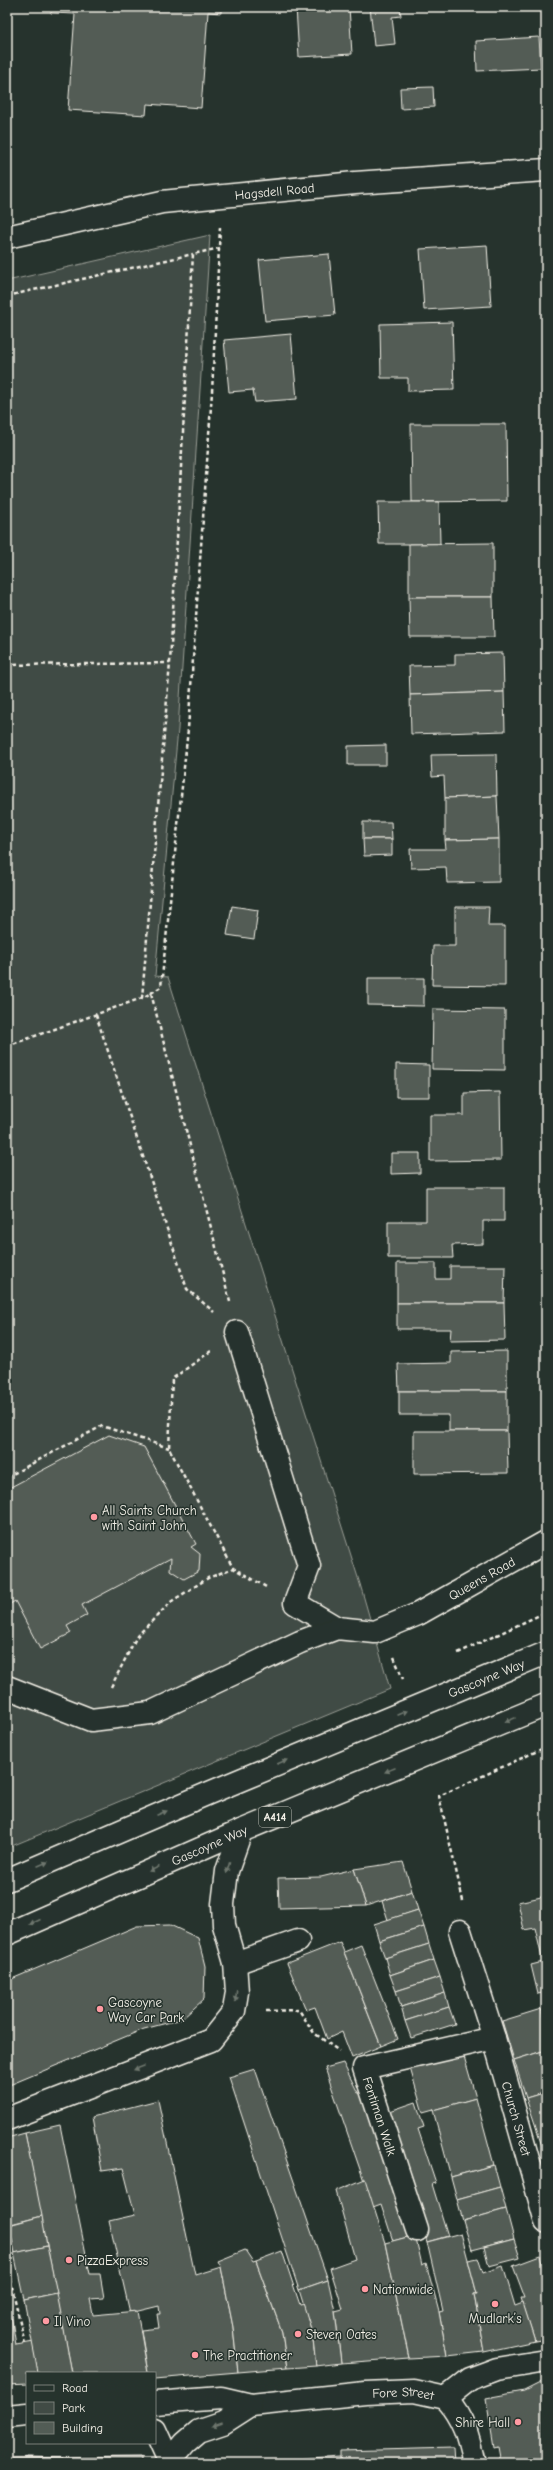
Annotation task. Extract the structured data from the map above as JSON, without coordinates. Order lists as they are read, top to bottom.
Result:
{
  "streets": {
    "main road": [
      "Hagsdell Road",
      "Queens Road",
      "Gascoyne Way",
      "A414",
      "Fentiman Walk",
      "Church Street",
      "Fore Street"
    ]
  },
  "places": [
    "All Saints Church with Saint John",
    "Gascoyne Way Car Park",
    "PizzaExpress",
    "Nationwide",
    "Mudlark’s",
    "Il Vino",
    "Steven Oates",
    "The Practitioner",
    "Shire Hall"
  ],
  "legend": ["Road", "Park", "Building"]
}
